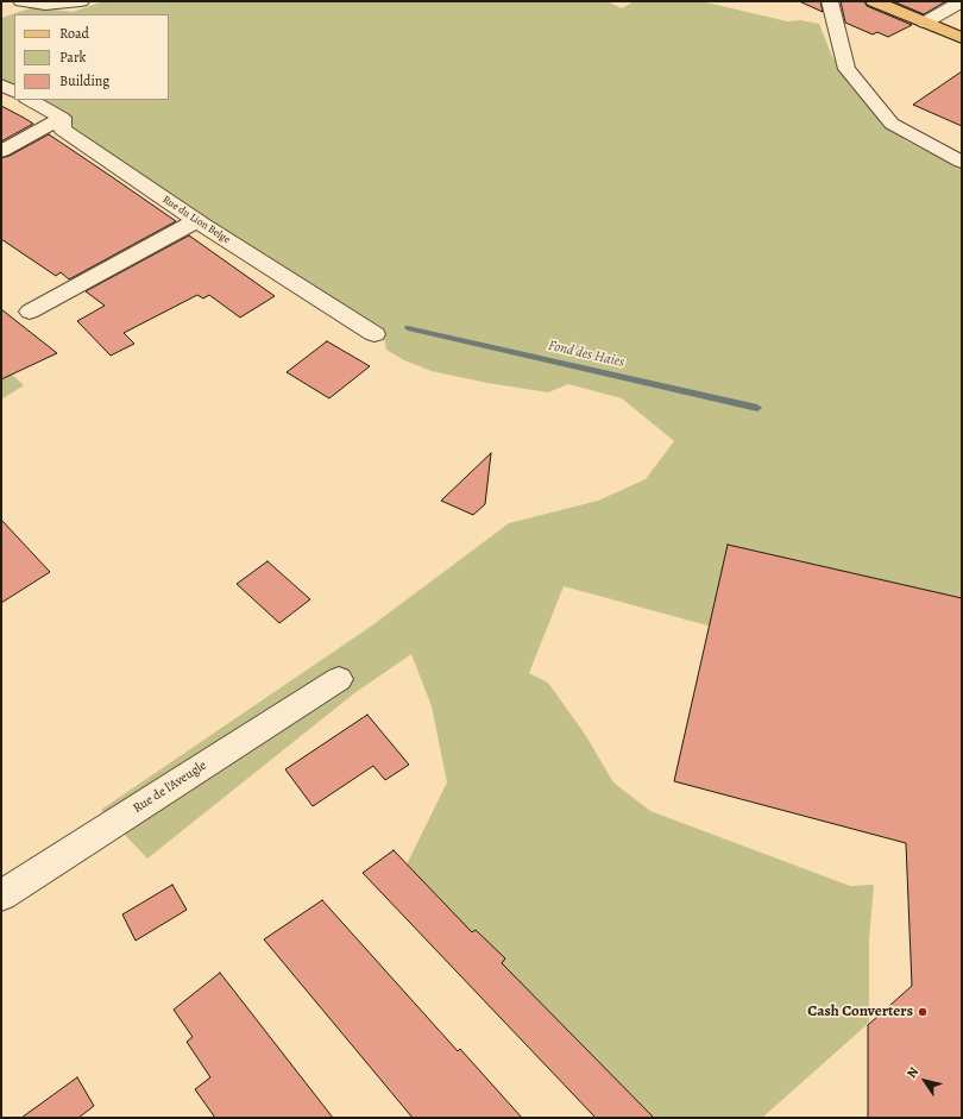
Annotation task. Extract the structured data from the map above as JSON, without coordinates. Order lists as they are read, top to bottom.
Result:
{
  "streets": {
    "street": ["Rue du Lion Belge", "Rue de l'Aveugle"]
  },
  "water": ["Fond des Haies"],
  "places": ["Cash Converters"],
  "legend": ["Road", "Park", "Building"],
  "north": "top left"
}
